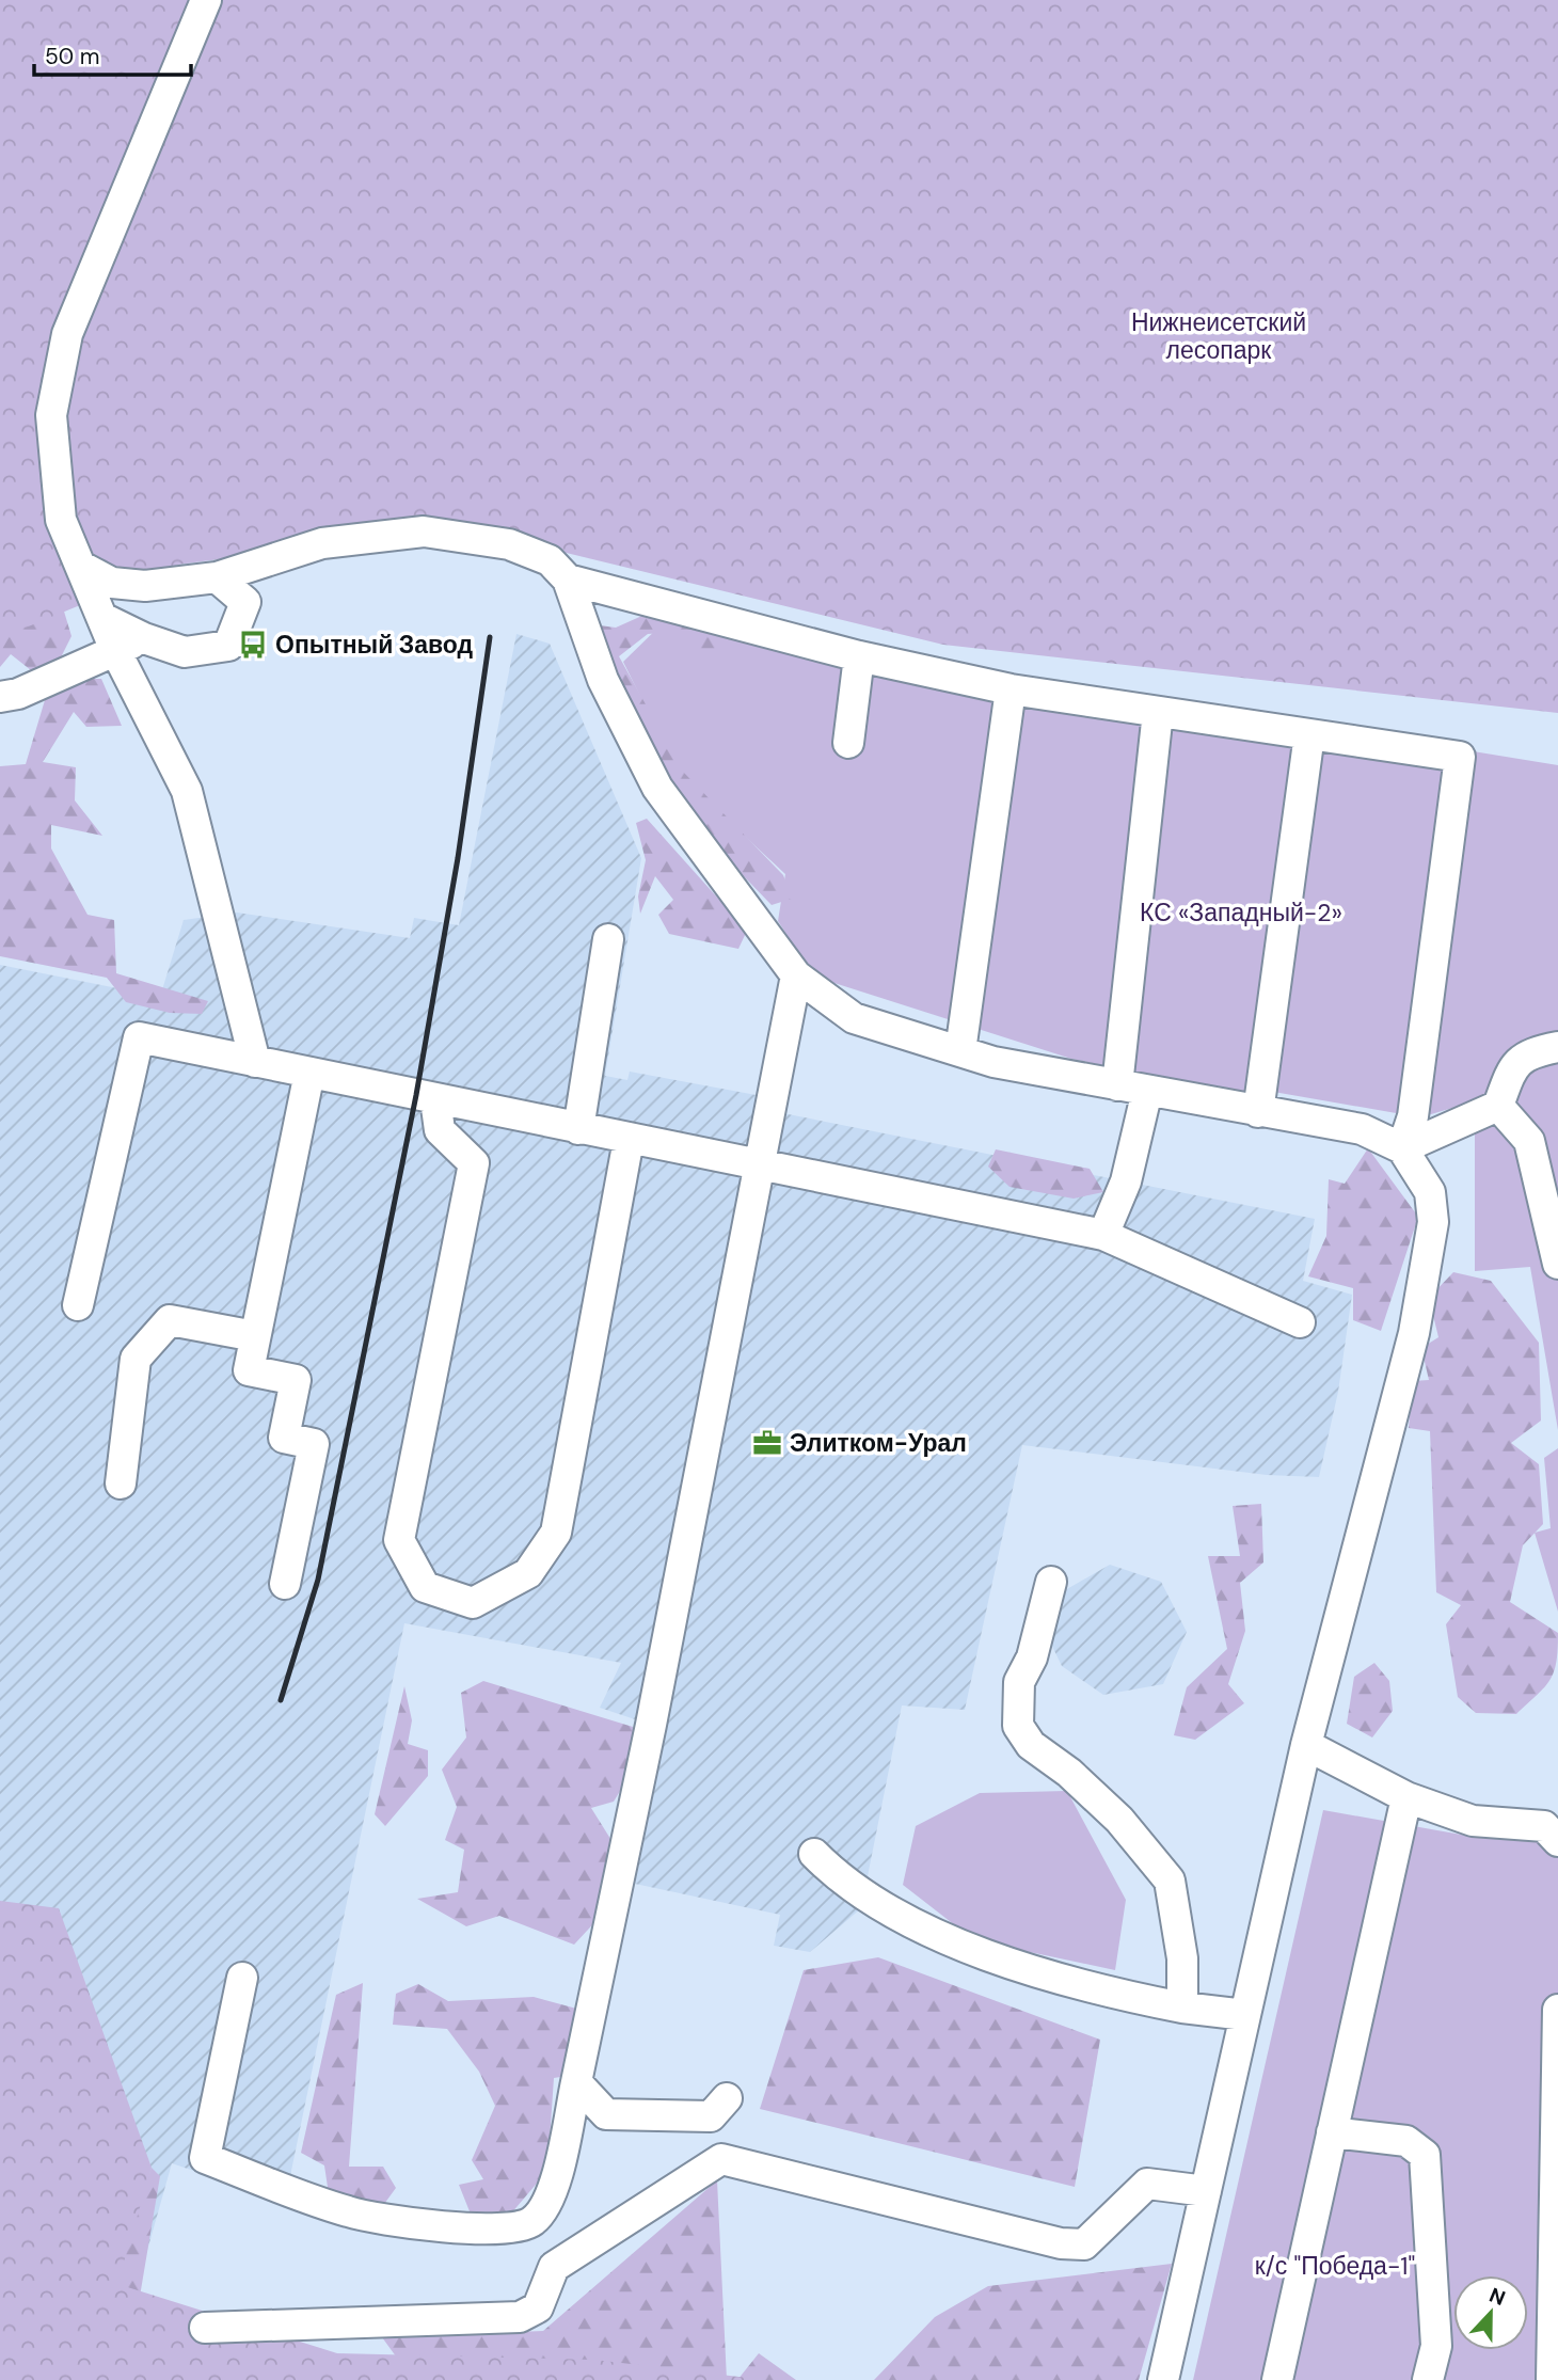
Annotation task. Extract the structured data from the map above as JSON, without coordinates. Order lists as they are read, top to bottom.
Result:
{
  "parks": ["Нижнеисетский лесопарк", "КС «Западный-2»", "к/с \"Победа-1\""],
  "places": {
    "bus stop": ["Опытный Завод"],
    "office": ["Элитком-Урал"]
  },
  "scale_bar": "50 m",
  "north": "top"
}
